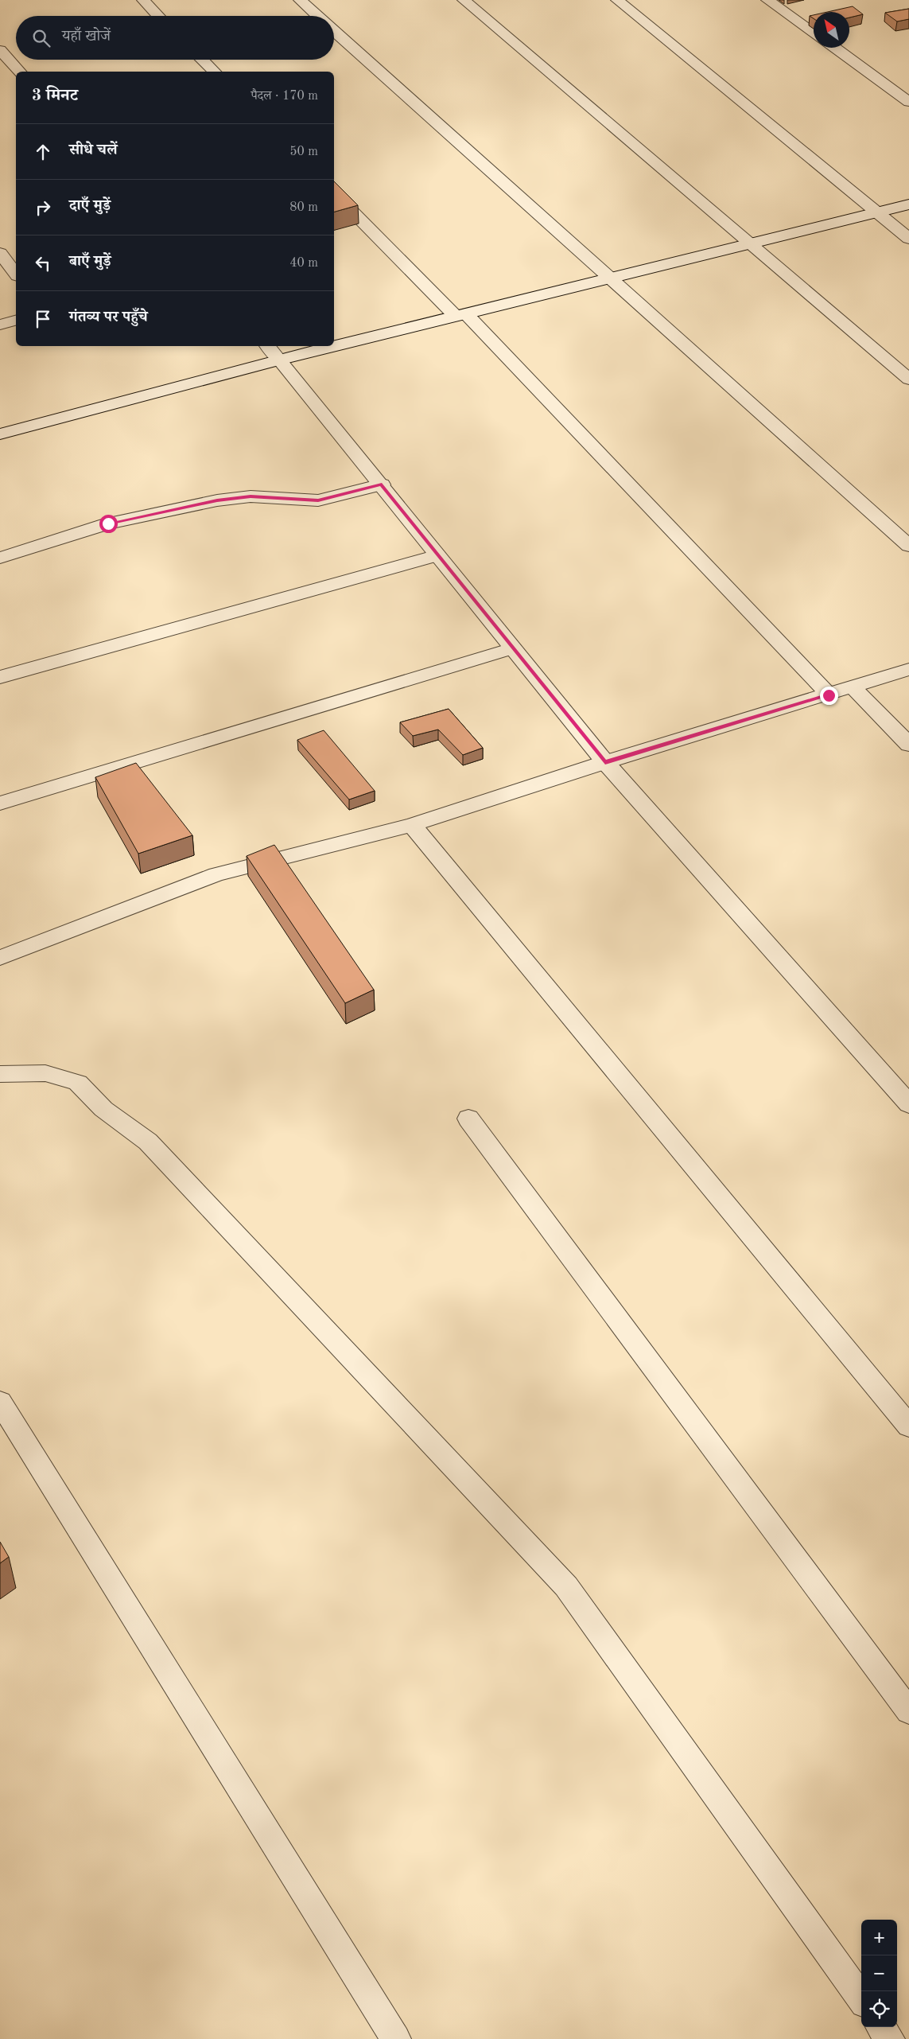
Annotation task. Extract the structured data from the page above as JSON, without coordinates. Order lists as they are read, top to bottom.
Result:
{
  "north": "top left",
  "page": {
    "search": "यहाँ खोजें",
    "heading": ["3 मिनट", "पैदल · 170 m"],
    "list": [
      ["सीधे चलें", "50 m"],
      ["दाएँ मुड़ें", "80 m"],
      ["बाएँ मुड़ें", "40 m"],
      "गंतव्य पर पहुँचे"
    ],
    "map_buttons": ["+", "−"]
  }
}
